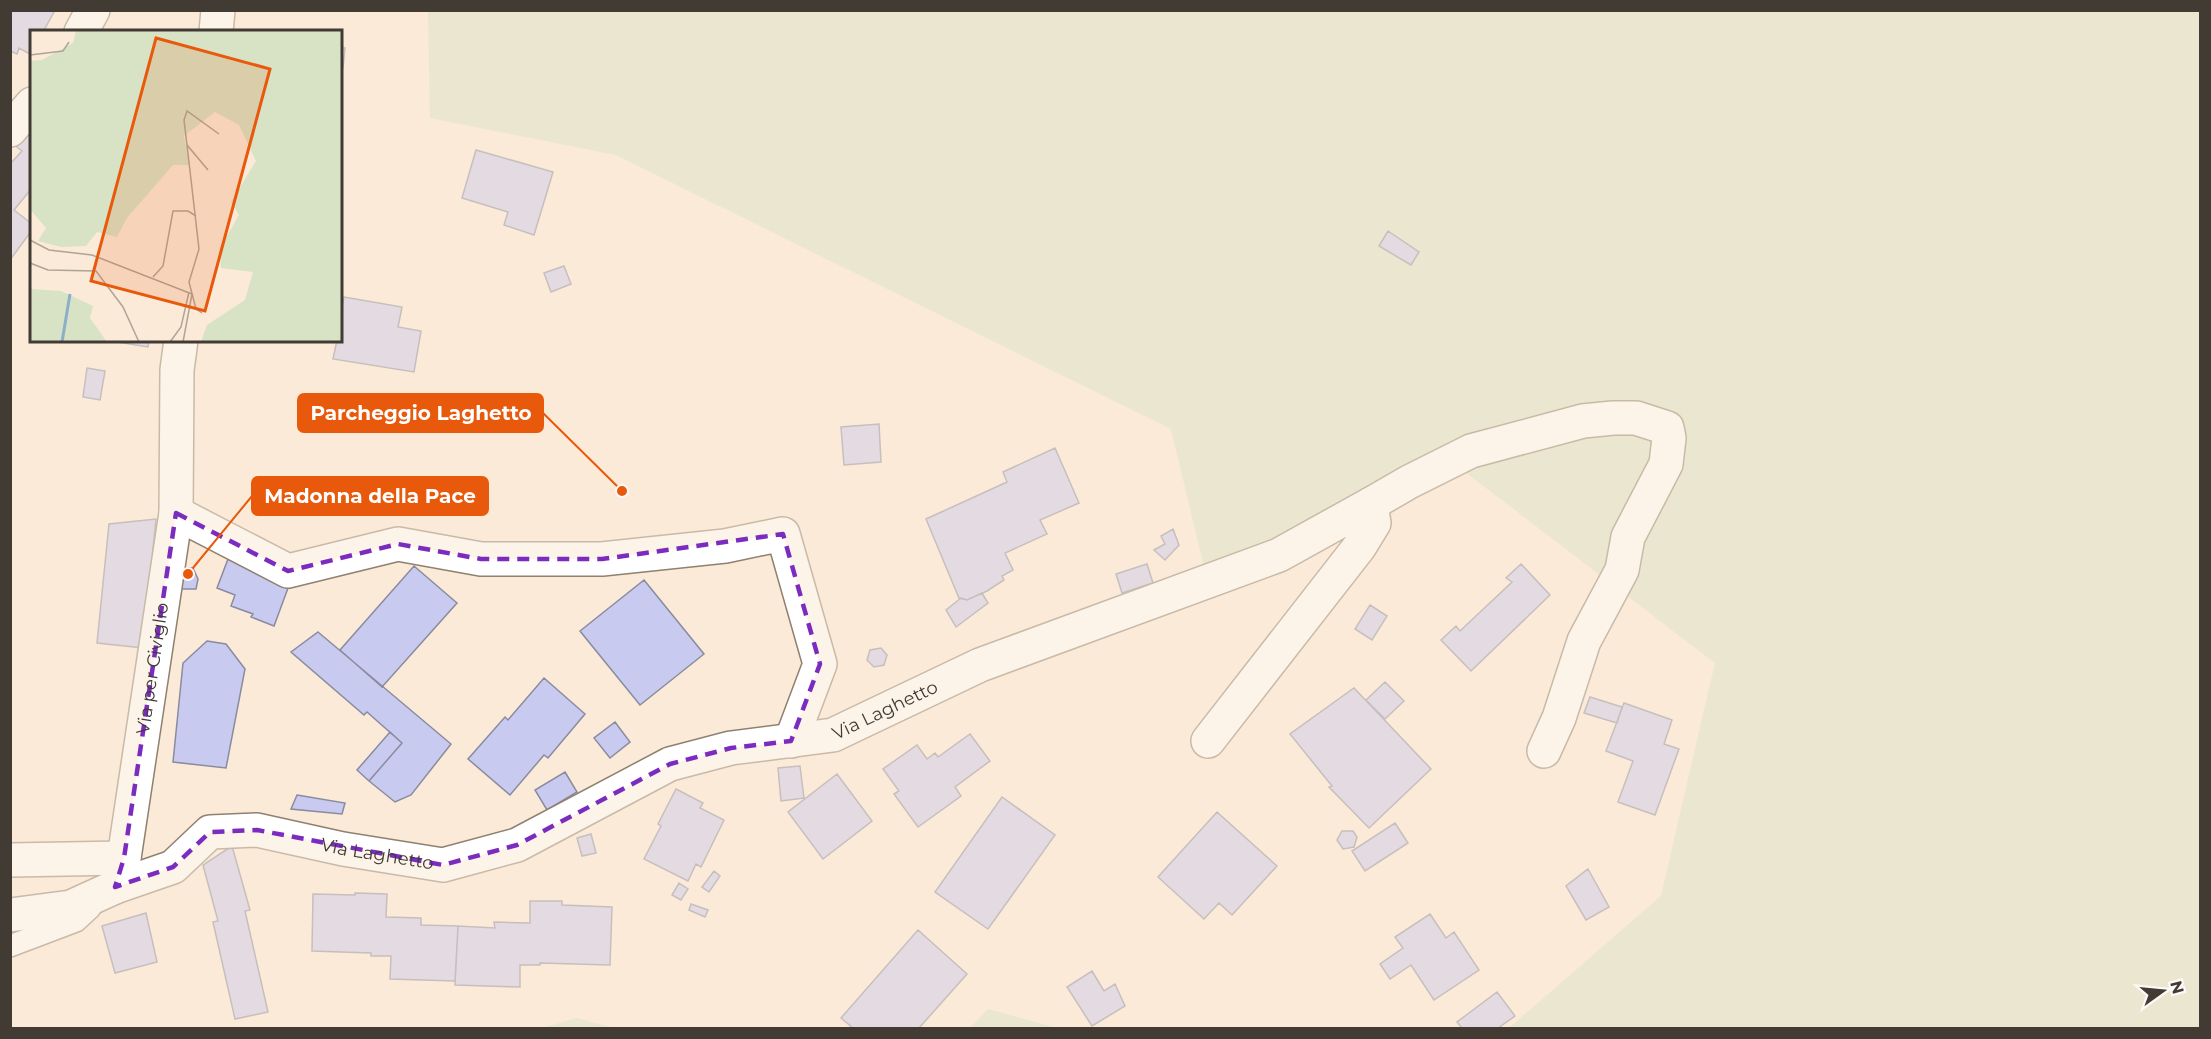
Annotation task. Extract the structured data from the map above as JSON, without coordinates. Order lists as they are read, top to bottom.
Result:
{
  "streets": {
    "street": ["Via per Civiglio", "Via Laghetto"]
  },
  "crossings": [
    ["Via per Civiglio", "Via Laghetto"]
  ],
  "places": ["Parcheggio Laghetto", "Madonna della Pace"],
  "north": "right"
}
